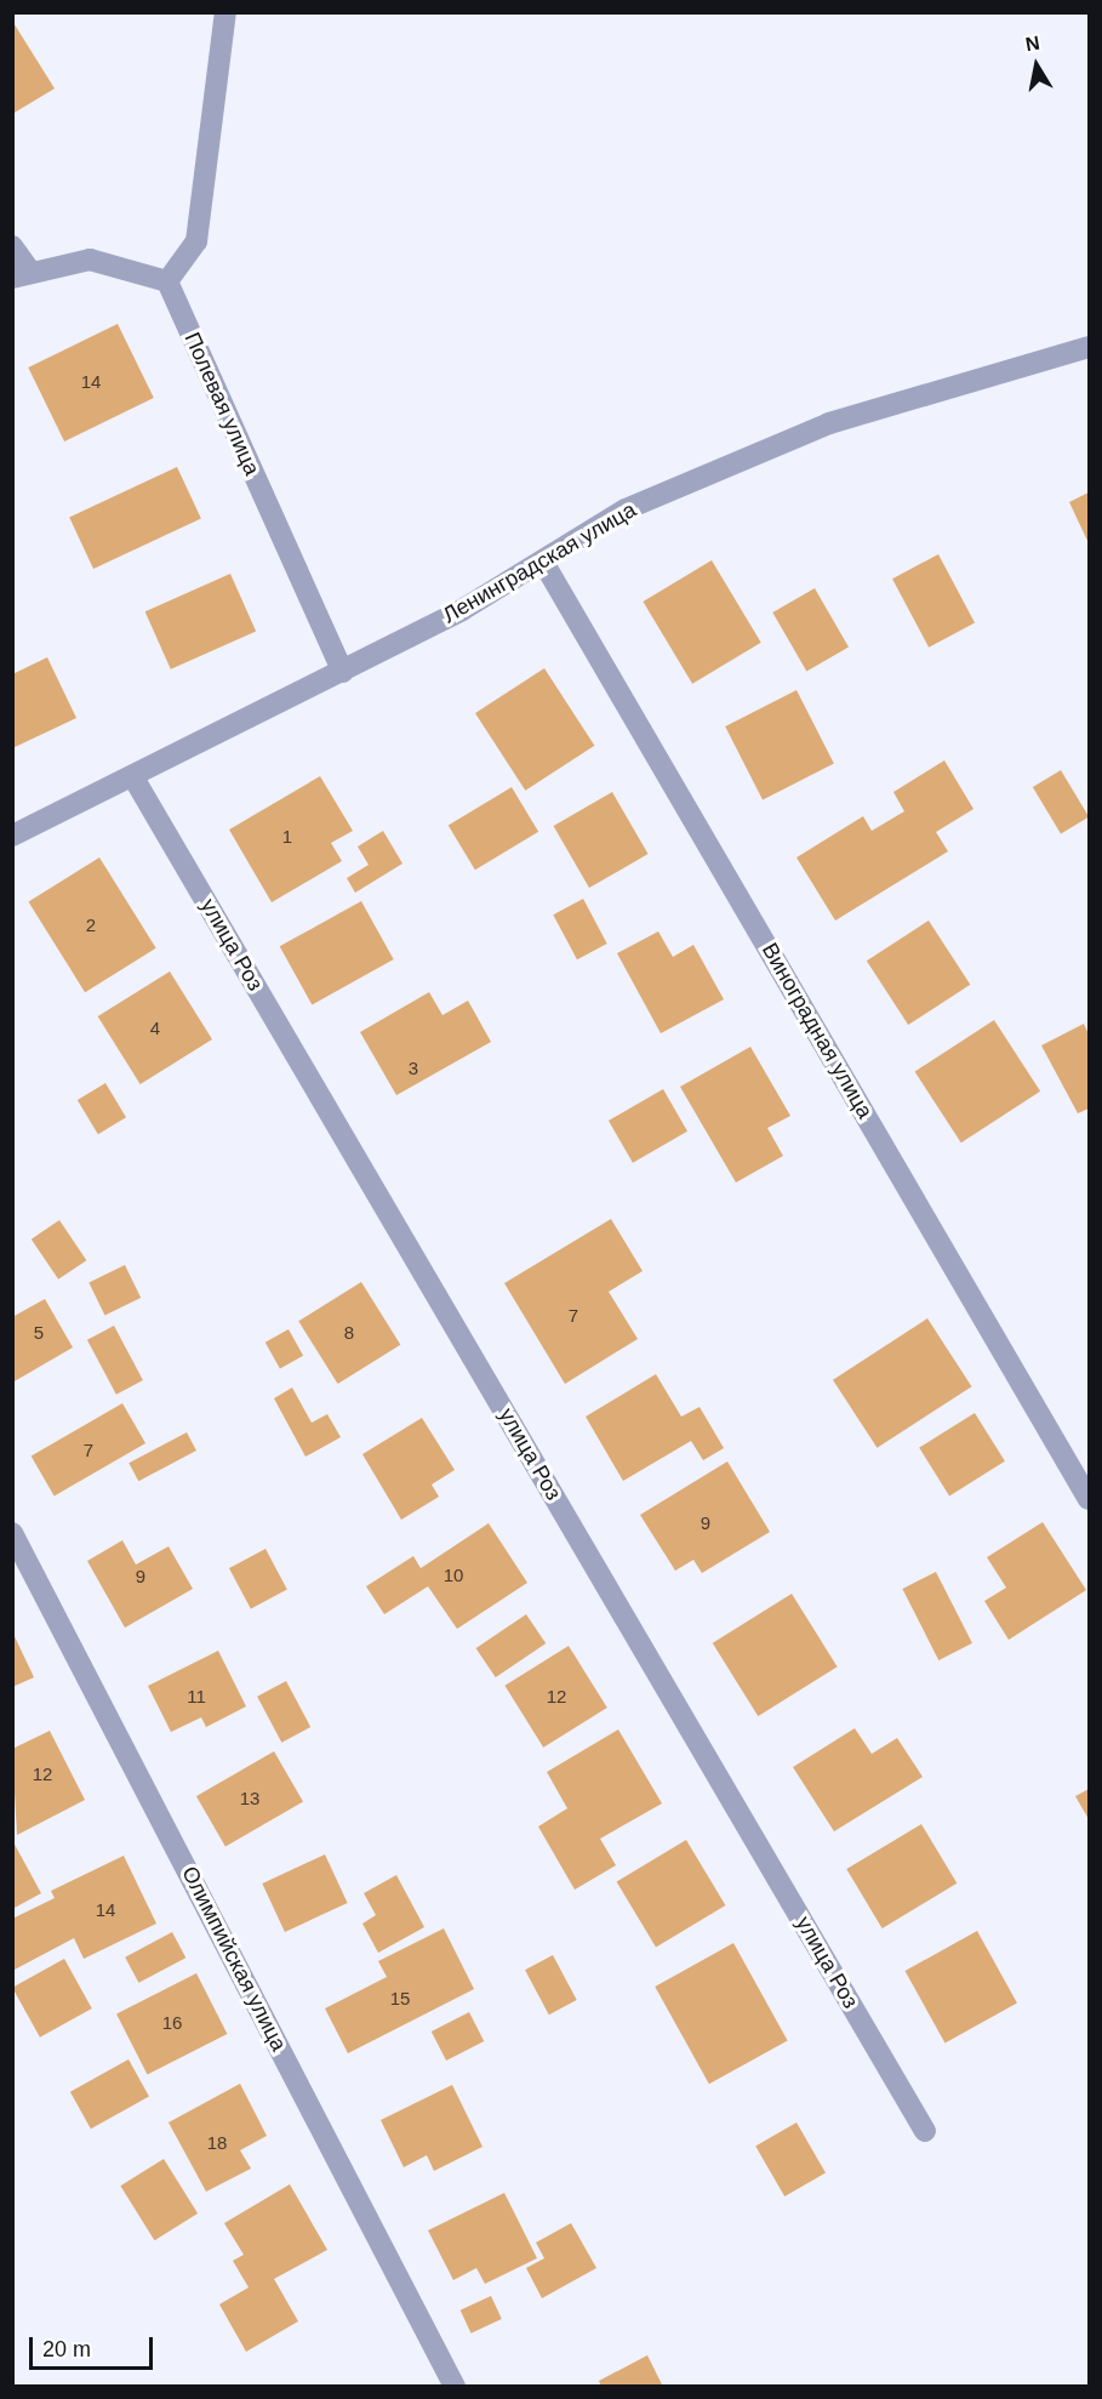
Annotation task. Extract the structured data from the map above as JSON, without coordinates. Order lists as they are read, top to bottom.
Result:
{
  "streets": {
    "street": [
      "Полевая улица",
      "Ленинградская улица",
      "улица Роз",
      "Виноградная улица",
      "Олимпийская улица"
    ]
  },
  "crossings": [
    ["Полевая улица", "Ленинградская улица"],
    ["Ленинградская улица", "улица Роз"],
    ["Ленинградская улица", "Виноградная улица"]
  ],
  "house_numbers": [
    "14",
    "1",
    "2",
    "4",
    "3",
    "7",
    "5",
    "8",
    "7",
    "9",
    "10",
    "9",
    "11",
    "12",
    "12",
    "13",
    "14",
    "15",
    "16",
    "18"
  ],
  "scale_bar": "20 m",
  "north": "top"
}
